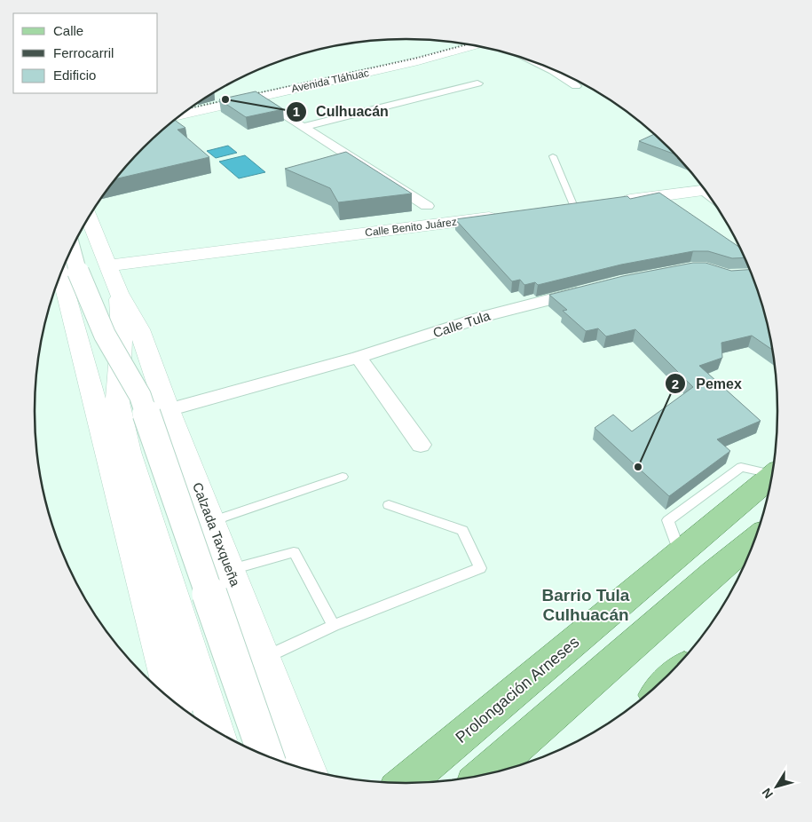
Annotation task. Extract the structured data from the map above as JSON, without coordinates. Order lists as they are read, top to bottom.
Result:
{
  "streets": {
    "main road": [
      "Avenida Tláhuac",
      "Calle Benito Juárez",
      "Calzada Taxqueña",
      "Prolongación Arneses"
    ],
    "street": ["Calle Tula"]
  },
  "crossings": [
    ["Calle Benito Juárez", "Calzada Taxqueña"],
    ["Calle Tula", "Calzada Taxqueña"]
  ],
  "districts": ["Barrio Tula Culhuacán"],
  "places": ["Culhuacán", "Pemex"],
  "legend": ["Calle", "Ferrocarril", "Edificio"],
  "north": "bottom left"
}
